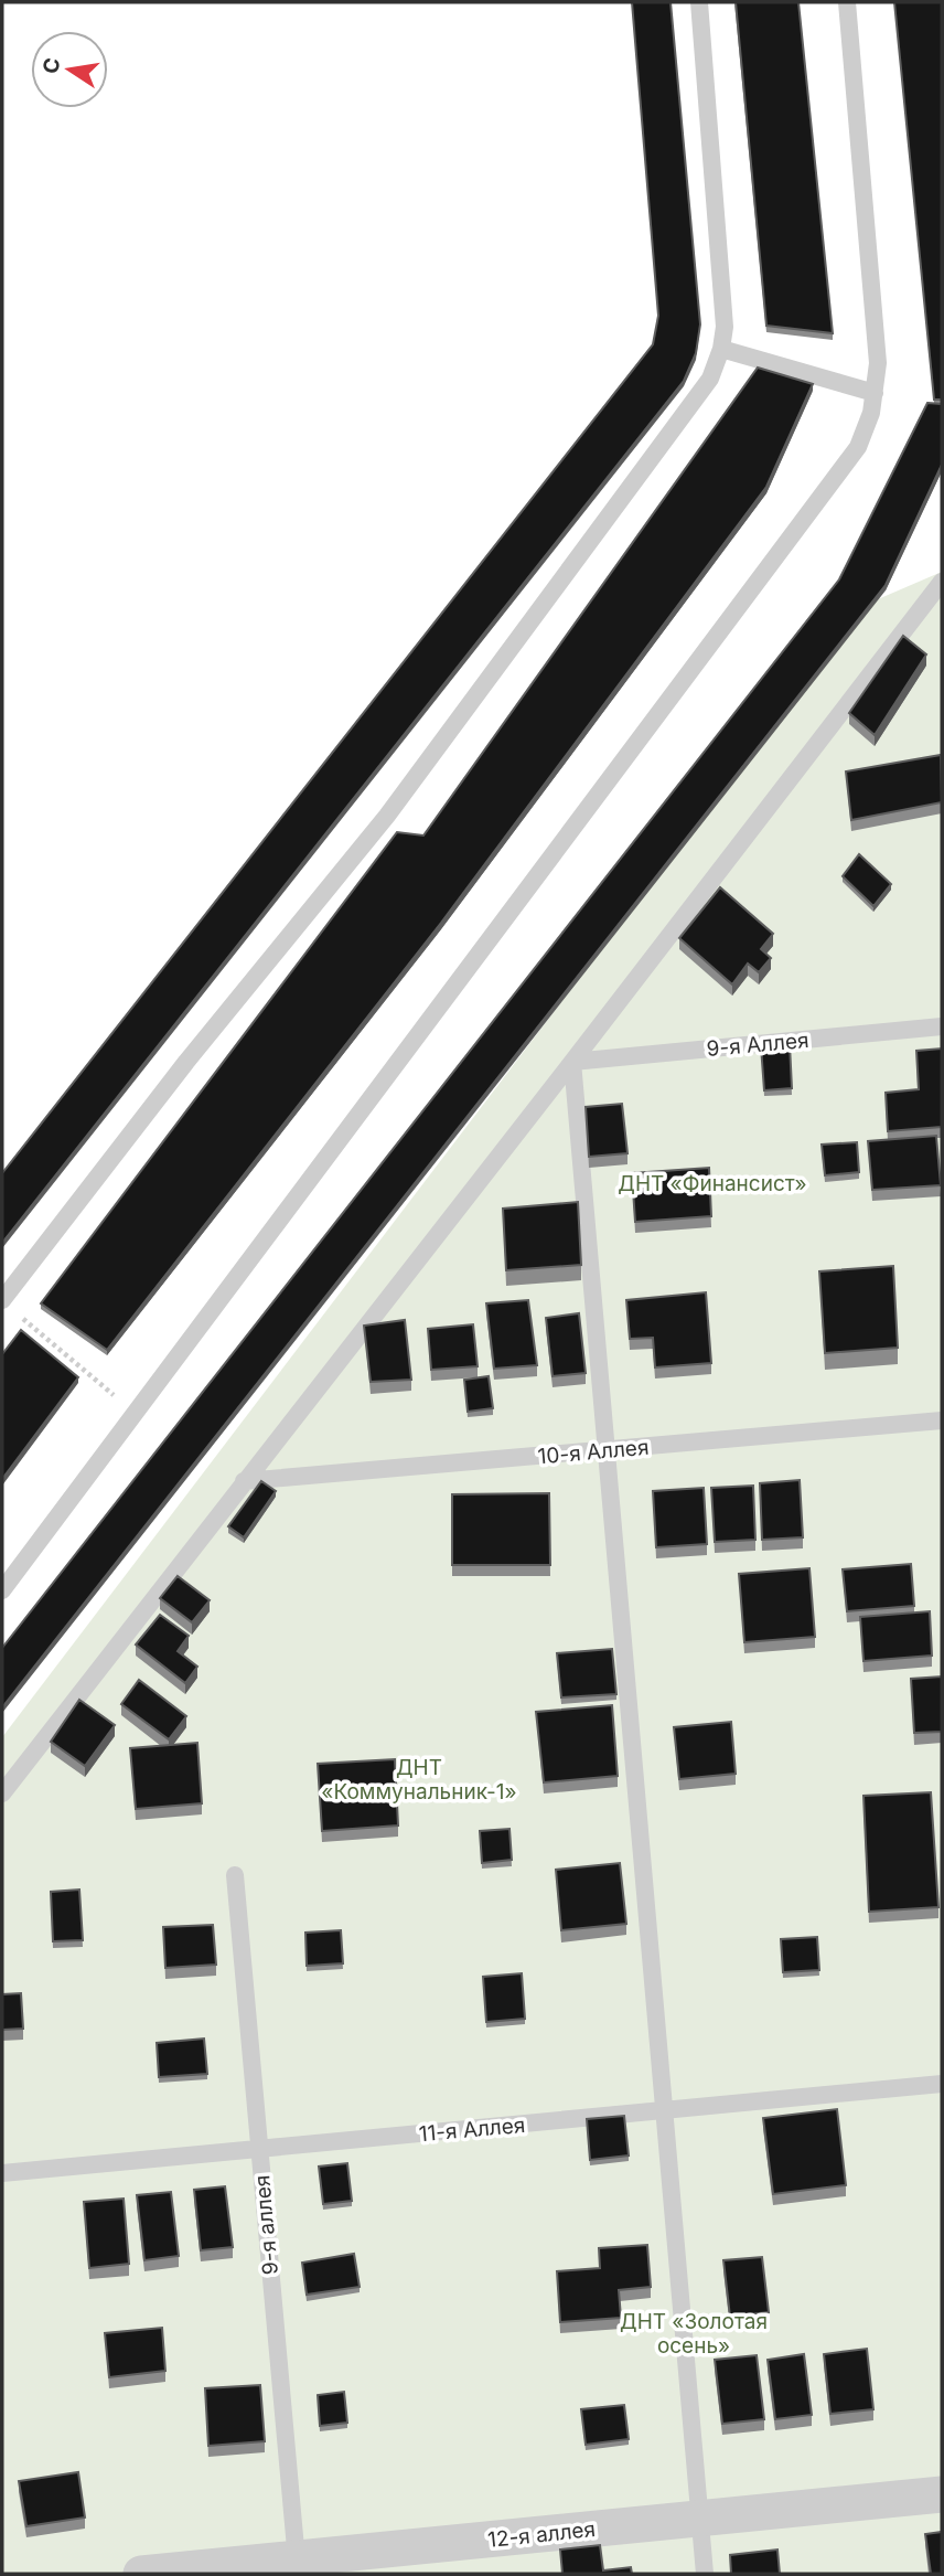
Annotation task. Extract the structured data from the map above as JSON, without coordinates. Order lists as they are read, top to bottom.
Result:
{
  "streets": {
    "street": ["12-я аллея"],
    "lane": [
      "9-я Аллея",
      "10-я Аллея",
      "11-я Аллея",
      "9-я аллея"
    ]
  },
  "crossings": [
    ["11-я Аллея", "9-я аллея"],
    ["9-я аллея", "12-я аллея"]
  ],
  "parks": ["ДНТ «Финансист»", "ДНТ «Коммунальник-1»", "ДНТ «Золотая осень»"],
  "north": "left"
}
